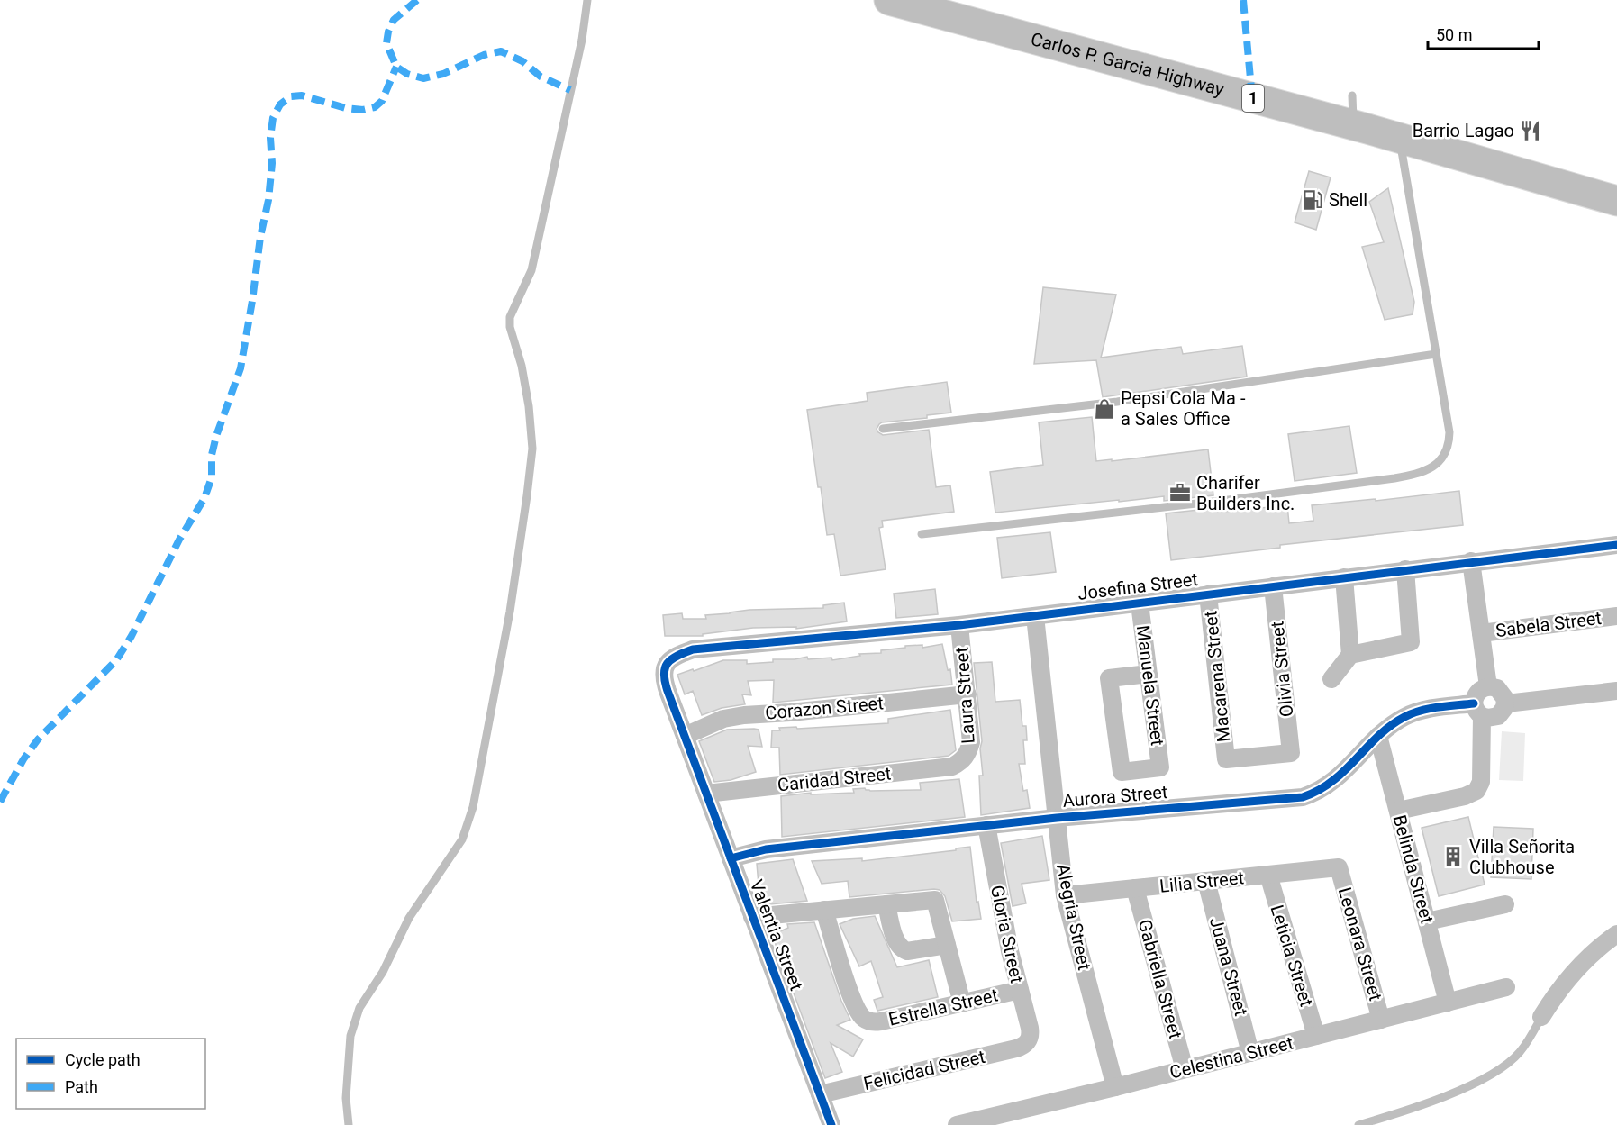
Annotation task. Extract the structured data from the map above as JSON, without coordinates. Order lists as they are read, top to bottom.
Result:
{
  "streets": {
    "highway": ["Carlos P. Garcia Highway", "1"],
    "street": [
      "Josefina Street",
      "Sabela Street",
      "Olivia Street",
      "Macarena Street",
      "Manuela Street",
      "Laura Street",
      "Corazon Street",
      "Caridad Street",
      "Aurora Street",
      "Belinda Street",
      "Lilia Street",
      "Alegria Street",
      "Gloria Street",
      "Valentia Street",
      "Leonara Street",
      "Leticia Street",
      "Juana Street",
      "Gabriella Street",
      "Estrella Street",
      "Celestina Street",
      "Felicidad Street"
    ]
  },
  "crossings": [
    ["Josefina Street", "Olivia Street"],
    ["Josefina Street", "Macarena Street"],
    ["Josefina Street", "Manuela Street"],
    ["Josefina Street", "Laura Street"],
    ["Josefina Street", "Alegria Street"],
    ["Josefina Street", "Valentia Street"],
    ["Olivia Street", "Macarena Street"],
    ["Laura Street", "Corazon Street"],
    ["Laura Street", "Caridad Street"],
    ["Corazon Street", "Valentia Street"],
    ["Caridad Street", "Valentia Street"],
    ["Aurora Street", "Belinda Street"],
    ["Aurora Street", "Alegria Street"],
    ["Aurora Street", "Gloria Street"],
    ["Aurora Street", "Valentia Street"],
    ["Belinda Street", "Celestina Street"],
    ["Lilia Street", "Alegria Street"],
    ["Lilia Street", "Leonara Street"],
    ["Lilia Street", "Leticia Street"],
    ["Lilia Street", "Juana Street"],
    ["Lilia Street", "Gabriella Street"],
    ["Alegria Street", "Celestina Street"],
    ["Gloria Street", "Estrella Street"],
    ["Gloria Street", "Felicidad Street"],
    ["Valentia Street", "Felicidad Street"],
    ["Leonara Street", "Celestina Street"],
    ["Leticia Street", "Celestina Street"],
    ["Juana Street", "Celestina Street"],
    ["Gabriella Street", "Celestina Street"]
  ],
  "places": {
    "restaurant": ["Barrio Lagao"],
    "fuel station": ["Shell"],
    "shop": ["Pepsi Cola Ma - a Sales Office"],
    "office": ["Charifer Builders Inc."],
    "building": ["Villa Señorita Clubhouse"]
  },
  "legend": ["Cycle path", "Path"],
  "scale_bar": "50 m"
}
